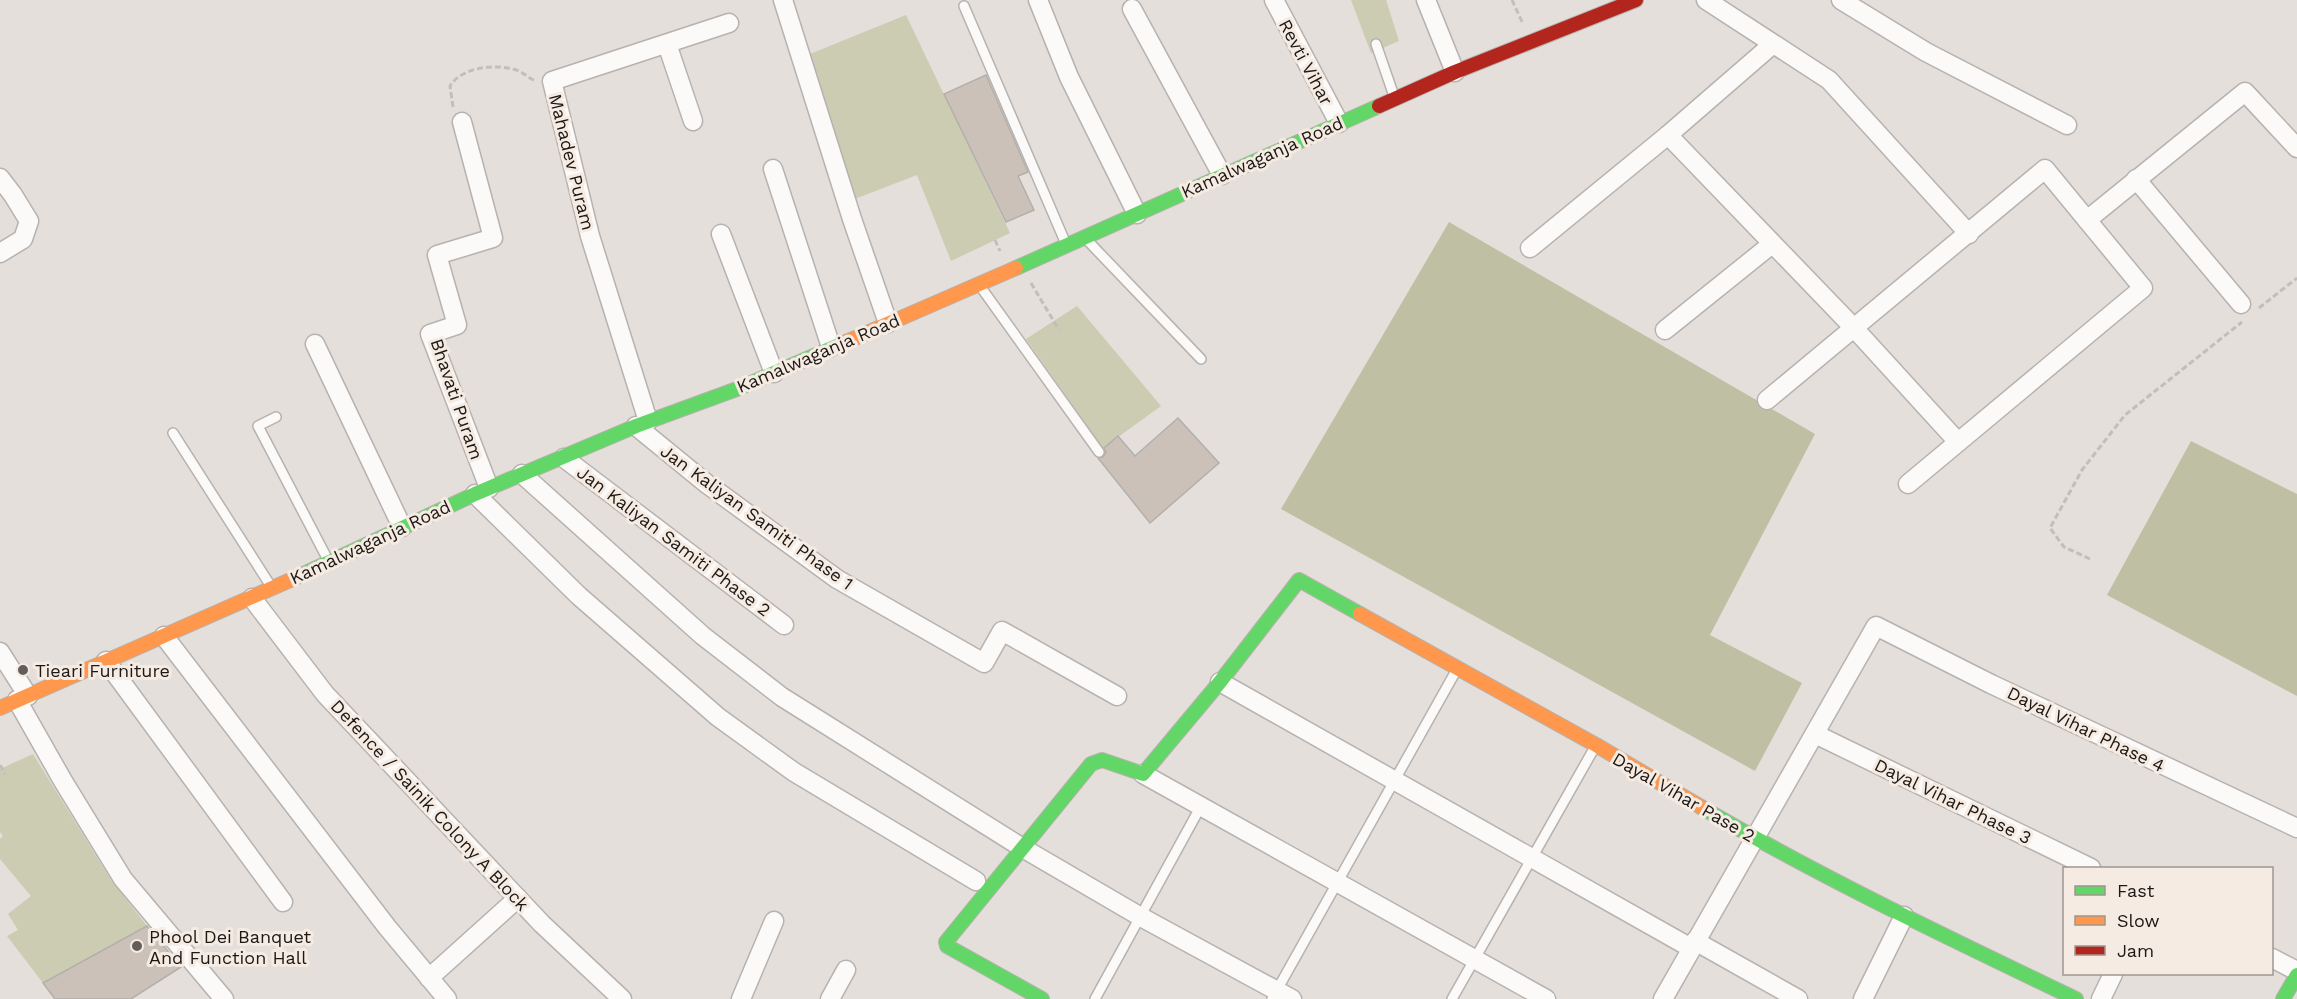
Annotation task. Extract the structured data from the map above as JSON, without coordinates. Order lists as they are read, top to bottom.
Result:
{
  "streets": {
    "main road": ["Kamalwaganja Road", "Dayal Vihar Pase 2"],
    "street": [
      "Revti Vihar",
      "Mahadev Puram",
      "Bhavati Puram",
      "Jan Kaliyan Samiti Phase 1",
      "Jan Kaliyan Samiti Phase 2",
      "Dayal Vihar Phase 4",
      "Dayal Vihar Phase 3",
      "Defence / Sainik Colony A Block"
    ]
  },
  "crossings": [
    ["Revti Vihar", "Kamalwaganja Road"],
    ["Kamalwaganja Road", "Mahadev Puram"],
    ["Kamalwaganja Road", "Bhavati Puram"],
    ["Kamalwaganja Road", "Jan Kaliyan Samiti Phase 1"],
    ["Kamalwaganja Road", "Jan Kaliyan Samiti Phase 2"],
    ["Kamalwaganja Road", "Defence / Sainik Colony A Block"],
    ["Mahadev Puram", "Jan Kaliyan Samiti Phase 1"],
    ["Dayal Vihar Phase 4", "Dayal Vihar Phase 3"]
  ],
  "places": ["Tieari Furniture", "Phool Dei Banquet And Function Hall"],
  "legend": ["Fast", "Slow", "Jam"]
}
